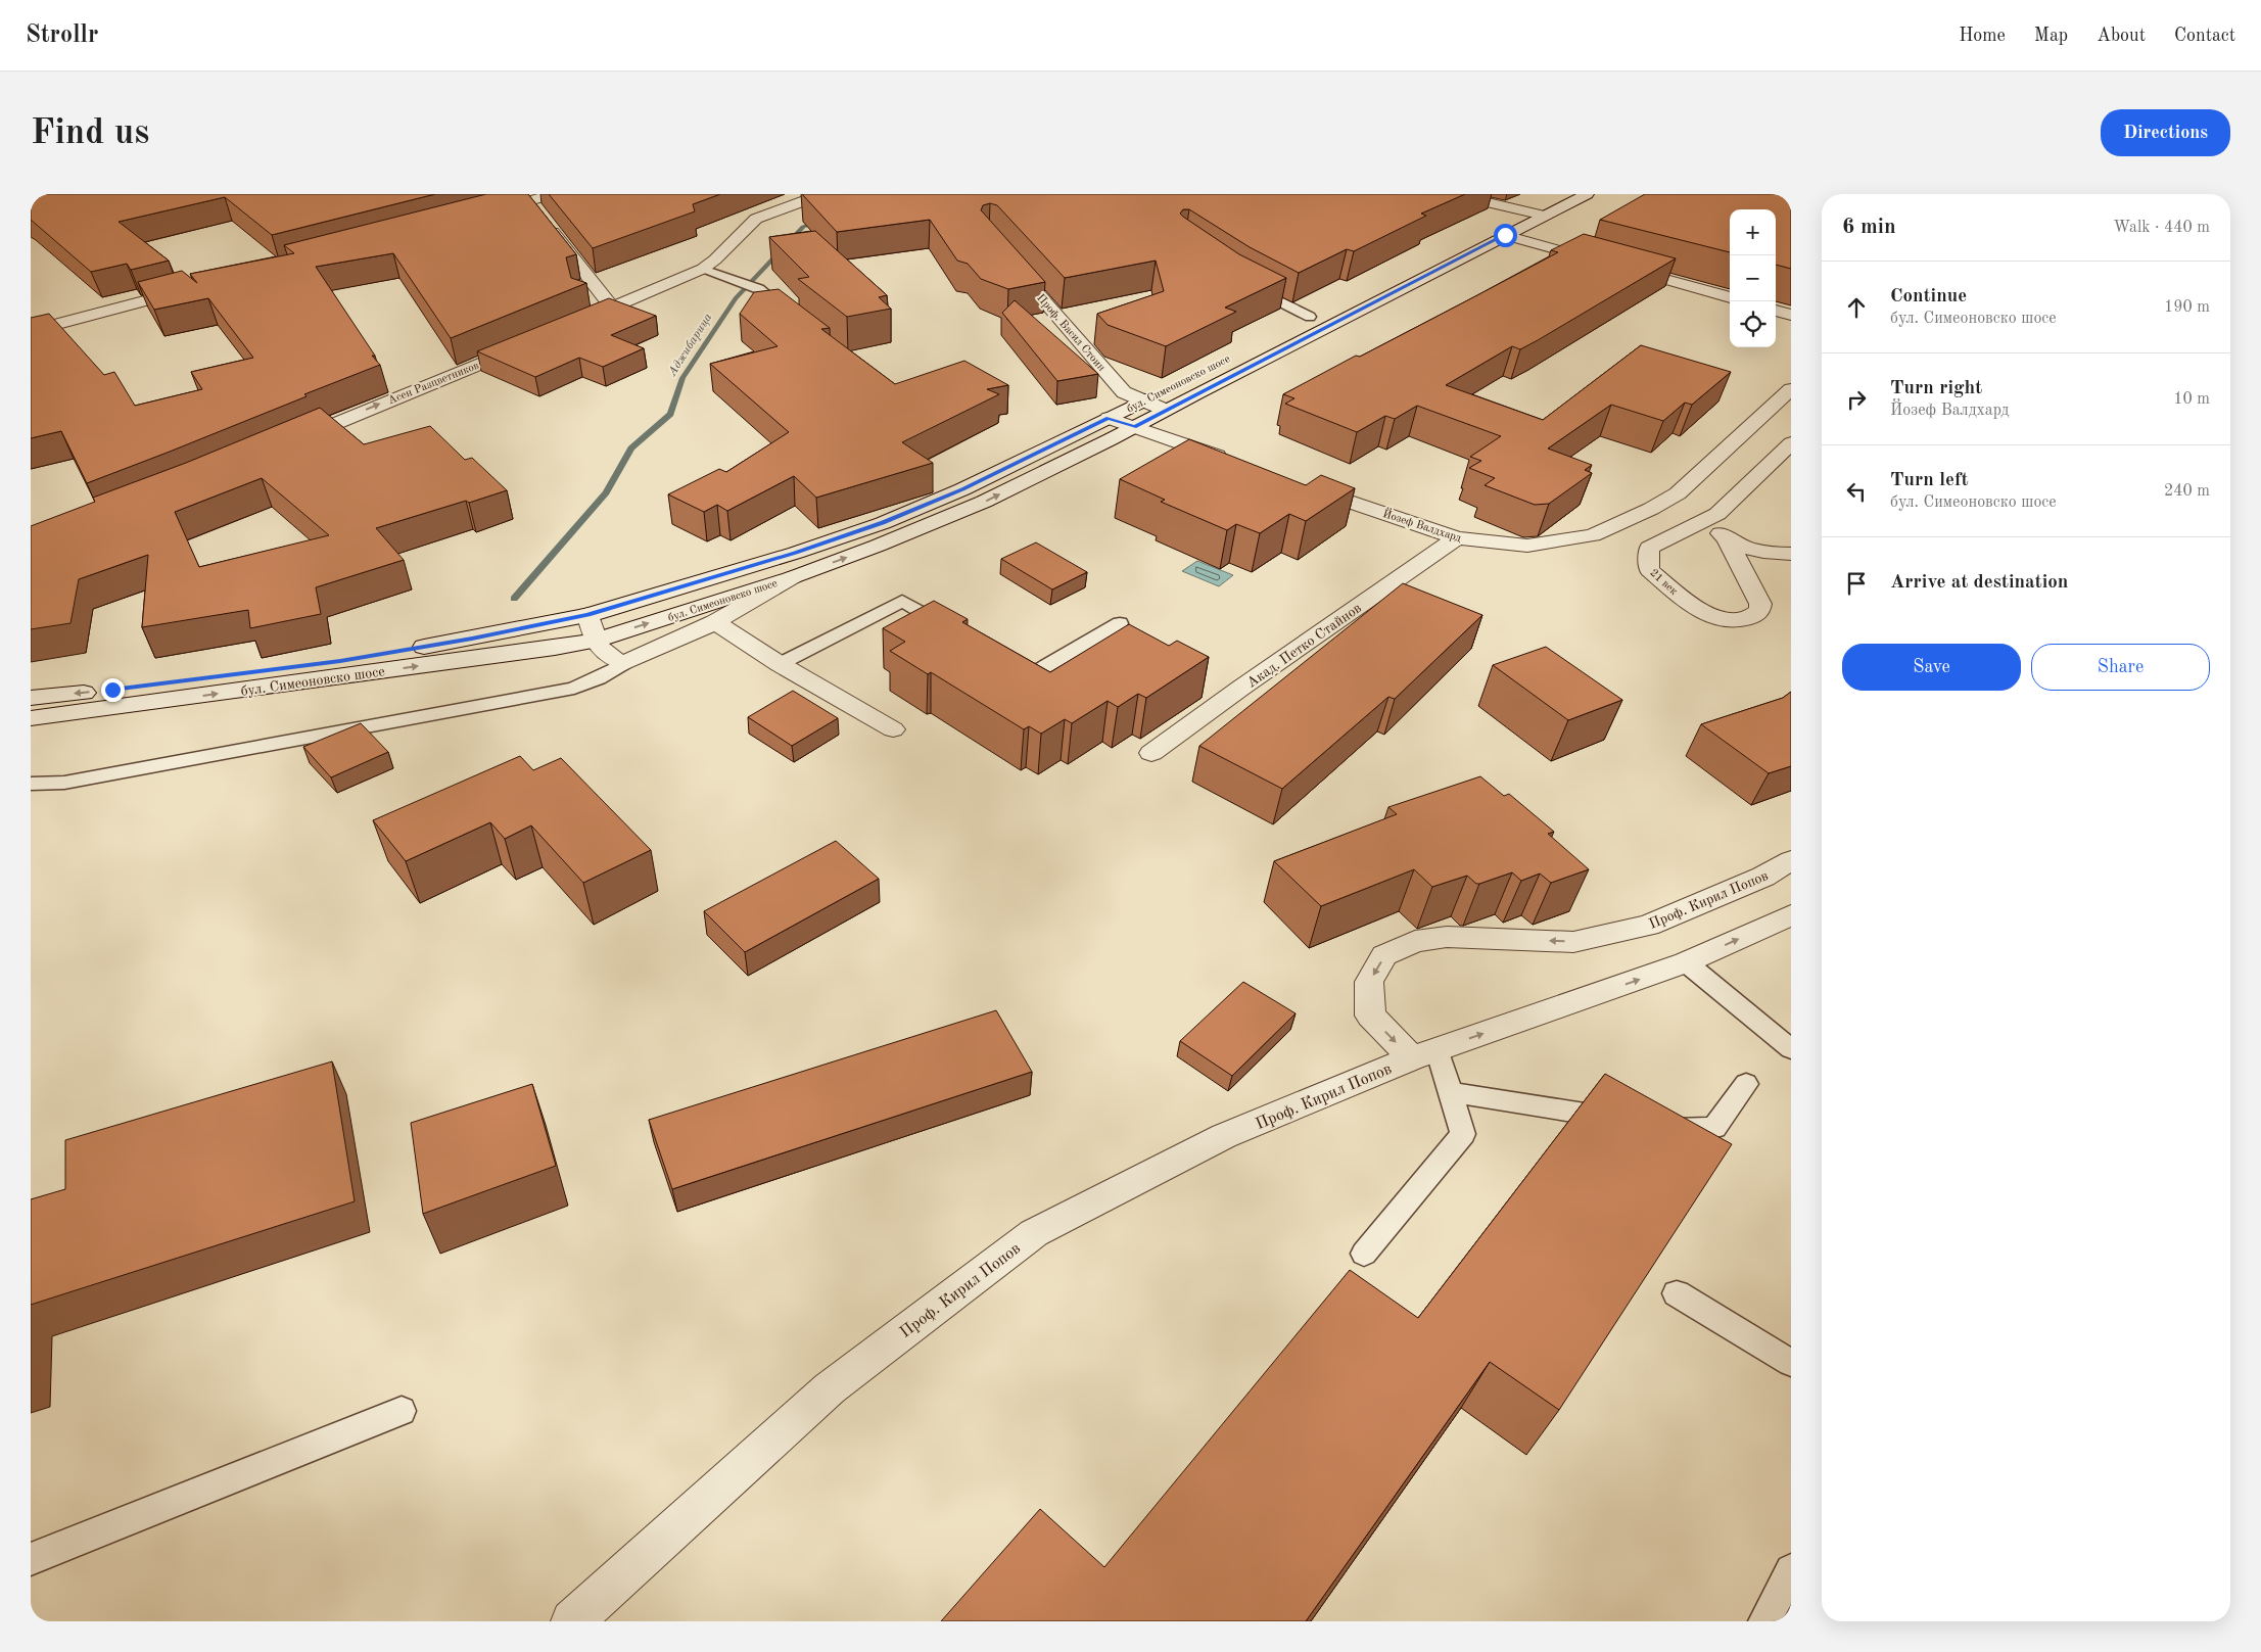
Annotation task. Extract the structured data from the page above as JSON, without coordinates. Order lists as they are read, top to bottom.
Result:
{
  "streets": {
    "street": [
      "Проф. Васил Стоин",
      "Асен Разцветников",
      "бул. Симеоновско шосе",
      "Йозеф Валдхард",
      "21 век",
      "Акад. Петко Стайнов",
      "Проф. Кирил Попов"
    ]
  },
  "crossings": [
    ["Проф. Васил Стоин", "бул. Симеоновско шосе"],
    ["Йозеф Валдхард", "Акад. Петко Стайнов"]
  ],
  "one_way": ["Асен Разцветников"],
  "water": ["Аджибарица"],
  "page": {
    "header": "Strollr",
    "nav": [
      "Home",
      "Map",
      "About",
      "Contact"
    ],
    "buttons": [
      "Directions",
      ["Save", "Share"]
    ],
    "title": "Find us",
    "heading": ["6 min", "Walk · 440 m"],
    "map_buttons": ["+", "−"],
    "list": [
      ["Continue", "бул. Симеоновско шосе", "190 m"],
      ["Turn right", "Йозеф Валдхард", "10 m"],
      ["Turn left", "бул. Симеоновско шосе", "240 m"],
      "Arrive at destination"
    ]
  }
}
